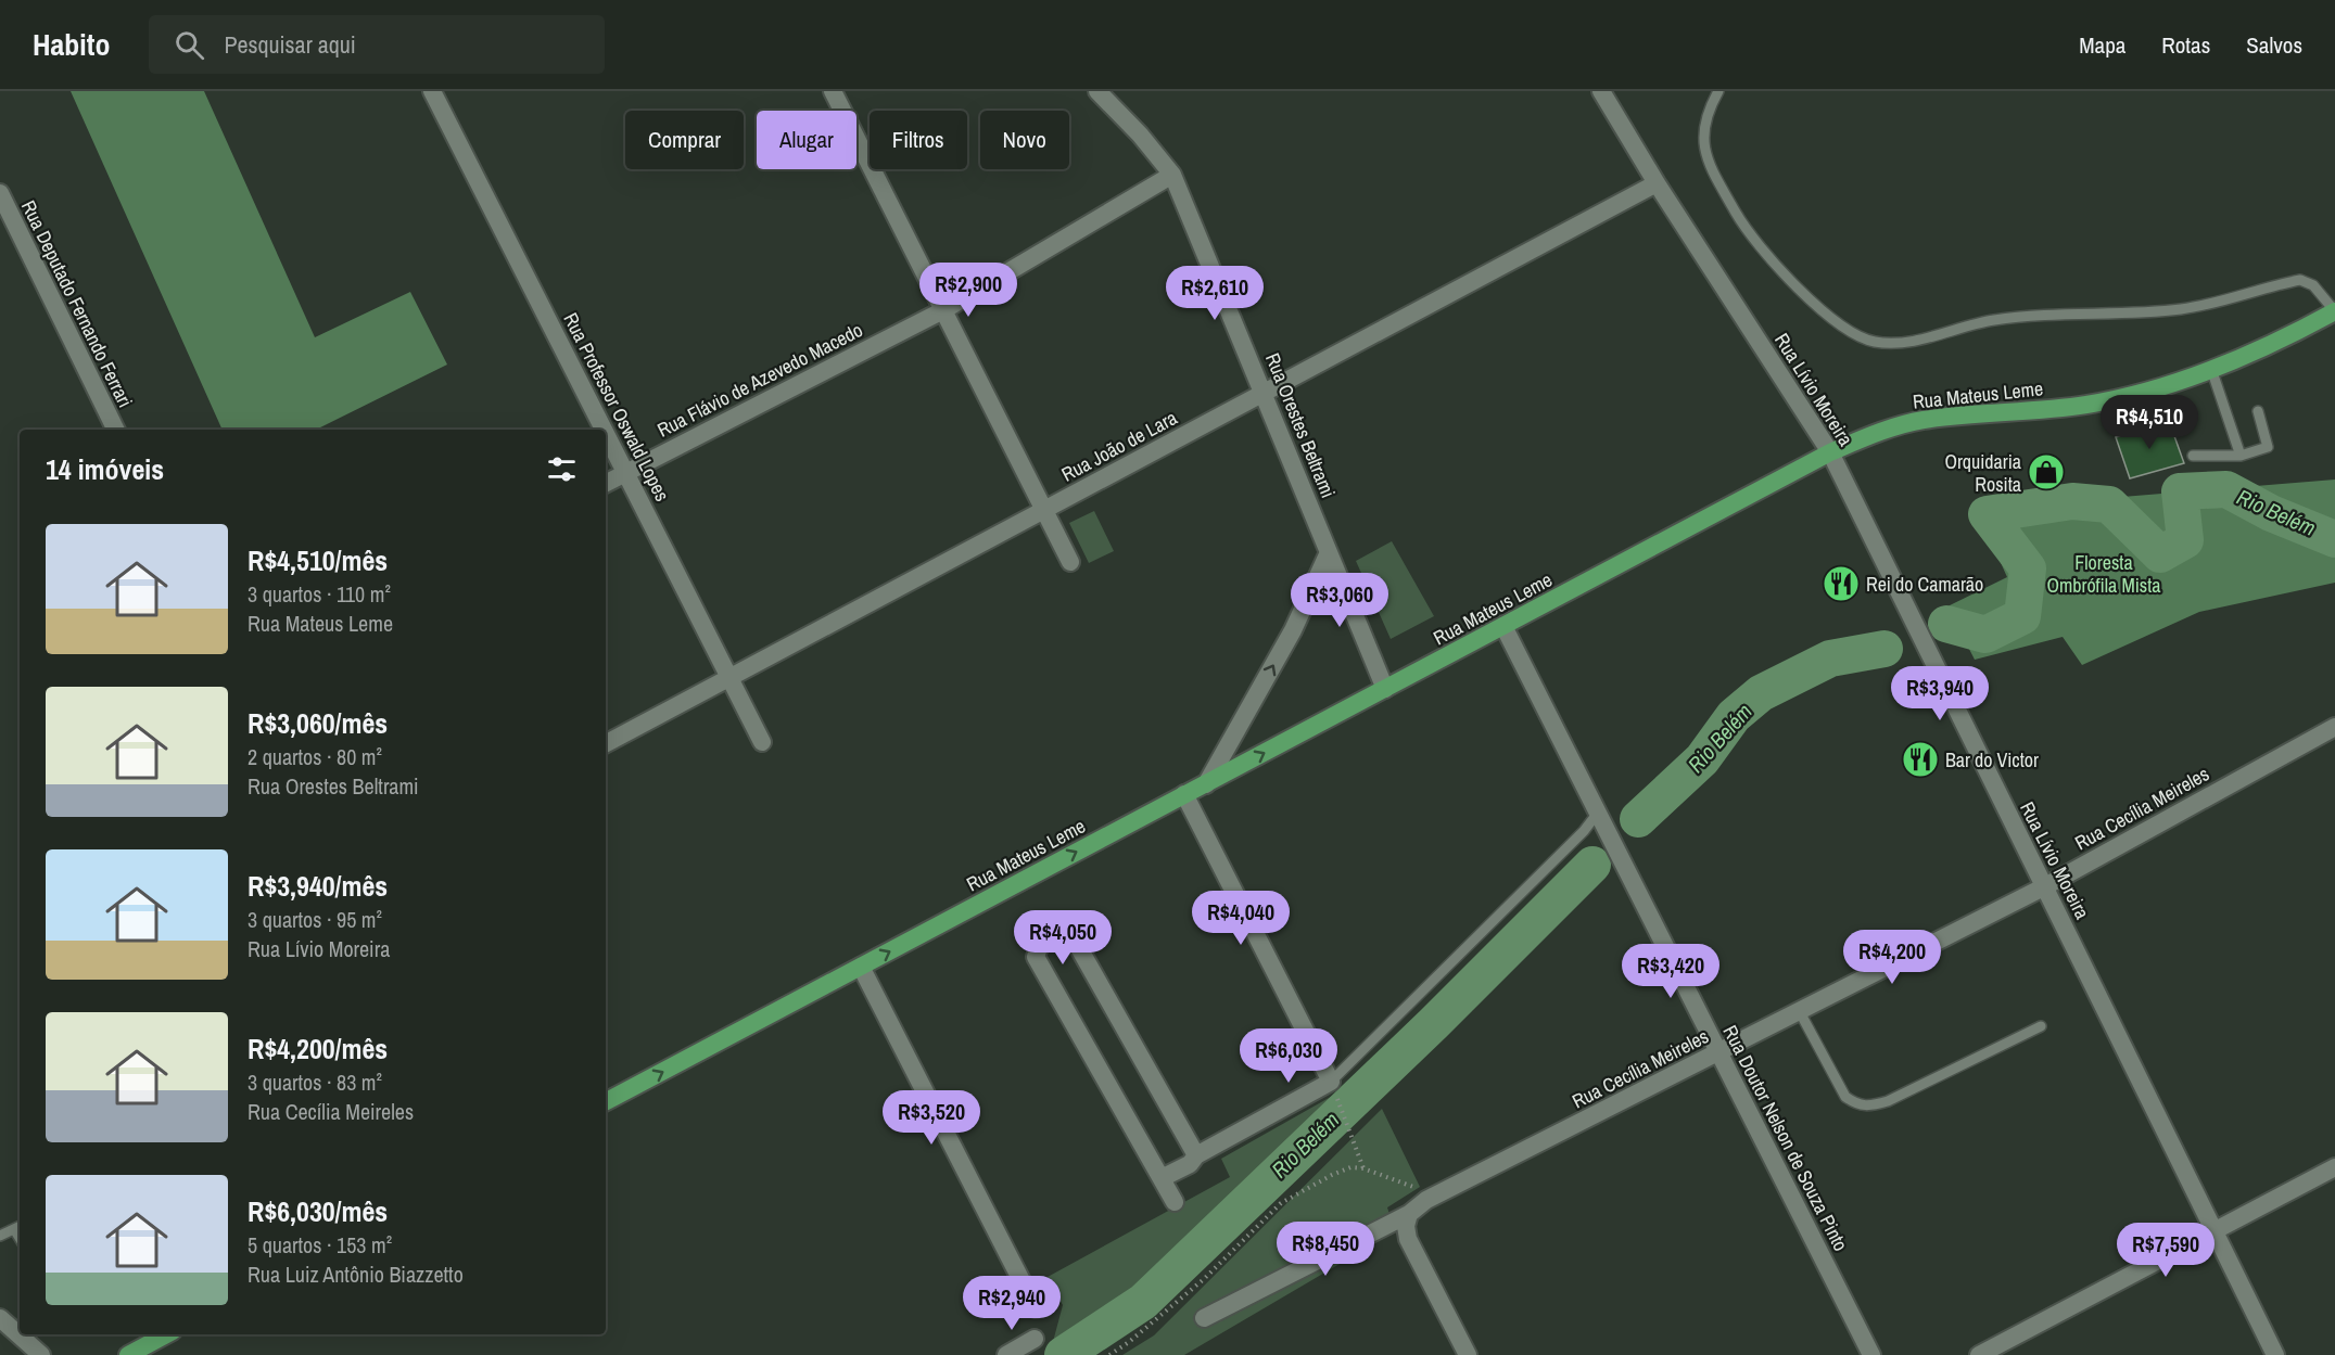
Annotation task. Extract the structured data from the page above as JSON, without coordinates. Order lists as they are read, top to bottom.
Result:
{
  "streets": {
    "main road": ["Rua Mateus Leme"],
    "street": [
      "Rua Deputado Fernando Ferrari",
      "Rua Flávio de Azevedo Macedo",
      "Rua Lívio Moreira",
      "Rua Professor Oswald Lopes",
      "Rua Orestes Beltrami",
      "Rua João de Lara",
      "Rua Cecília Meireles",
      "Rua Doutor Nelson de Souza Pinto"
    ]
  },
  "crossings": [
    ["Rua Flávio de Azevedo Macedo", "Rua Professor Oswald Lopes"],
    ["Rua Flávio de Azevedo Macedo", "Rua Orestes Beltrami"],
    ["Rua Lívio Moreira", "Rua Mateus Leme"],
    ["Rua Lívio Moreira", "Rua João de Lara"],
    ["Rua Lívio Moreira", "Rua Cecília Meireles"],
    ["Rua Mateus Leme", "Rua Orestes Beltrami"],
    ["Rua Mateus Leme", "Rua Doutor Nelson de Souza Pinto"],
    ["Rua Professor Oswald Lopes", "Rua João de Lara"],
    ["Rua Orestes Beltrami", "Rua João de Lara"],
    ["Rua Cecília Meireles", "Rua Doutor Nelson de Souza Pinto"]
  ],
  "one_way": ["Rua Mateus Leme"],
  "water": ["Rio Belém"],
  "parks": ["Floresta Ombrófila Mista"],
  "places": {
    "shop": ["Orquidaria Rosita"],
    "restaurant": ["Rei do Camarão", "Bar do Victor"]
  },
  "page": {
    "header": "Habito",
    "search": "Pesquisar aqui",
    "nav": ["Mapa", "Rotas", "Salvos"],
    "chip": [
      "Comprar",
      "Alugar",
      "Filtros",
      "Novo"
    ],
    "price": [
      "R$2,900",
      "R$2,610",
      "R$4,510",
      "R$3,060",
      "R$3,940",
      "R$4,040",
      "R$4,050",
      "R$4,200",
      "R$3,420",
      "R$6,030",
      "R$3,520",
      "R$8,450",
      "R$7,590",
      "R$2,940"
    ],
    "heading": "14 imóveis",
    "list": [
      {
        "name": "R$4,510/mês",
        "note": "3 quartos · 110 m² · Rua Mateus Leme"
      },
      {
        "name": "R$3,060/mês",
        "note": "2 quartos · 80 m² · Rua Orestes Beltrami"
      },
      {
        "name": "R$3,940/mês",
        "note": "3 quartos · 95 m² · Rua Lívio Moreira"
      },
      {
        "name": "R$4,200/mês",
        "note": "3 quartos · 83 m² · Rua Cecília Meireles"
      },
      {
        "name": "R$6,030/mês",
        "note": "5 quartos · 153 m² · Rua Luiz Antônio Biazzetto"
      }
    ]
  }
}
